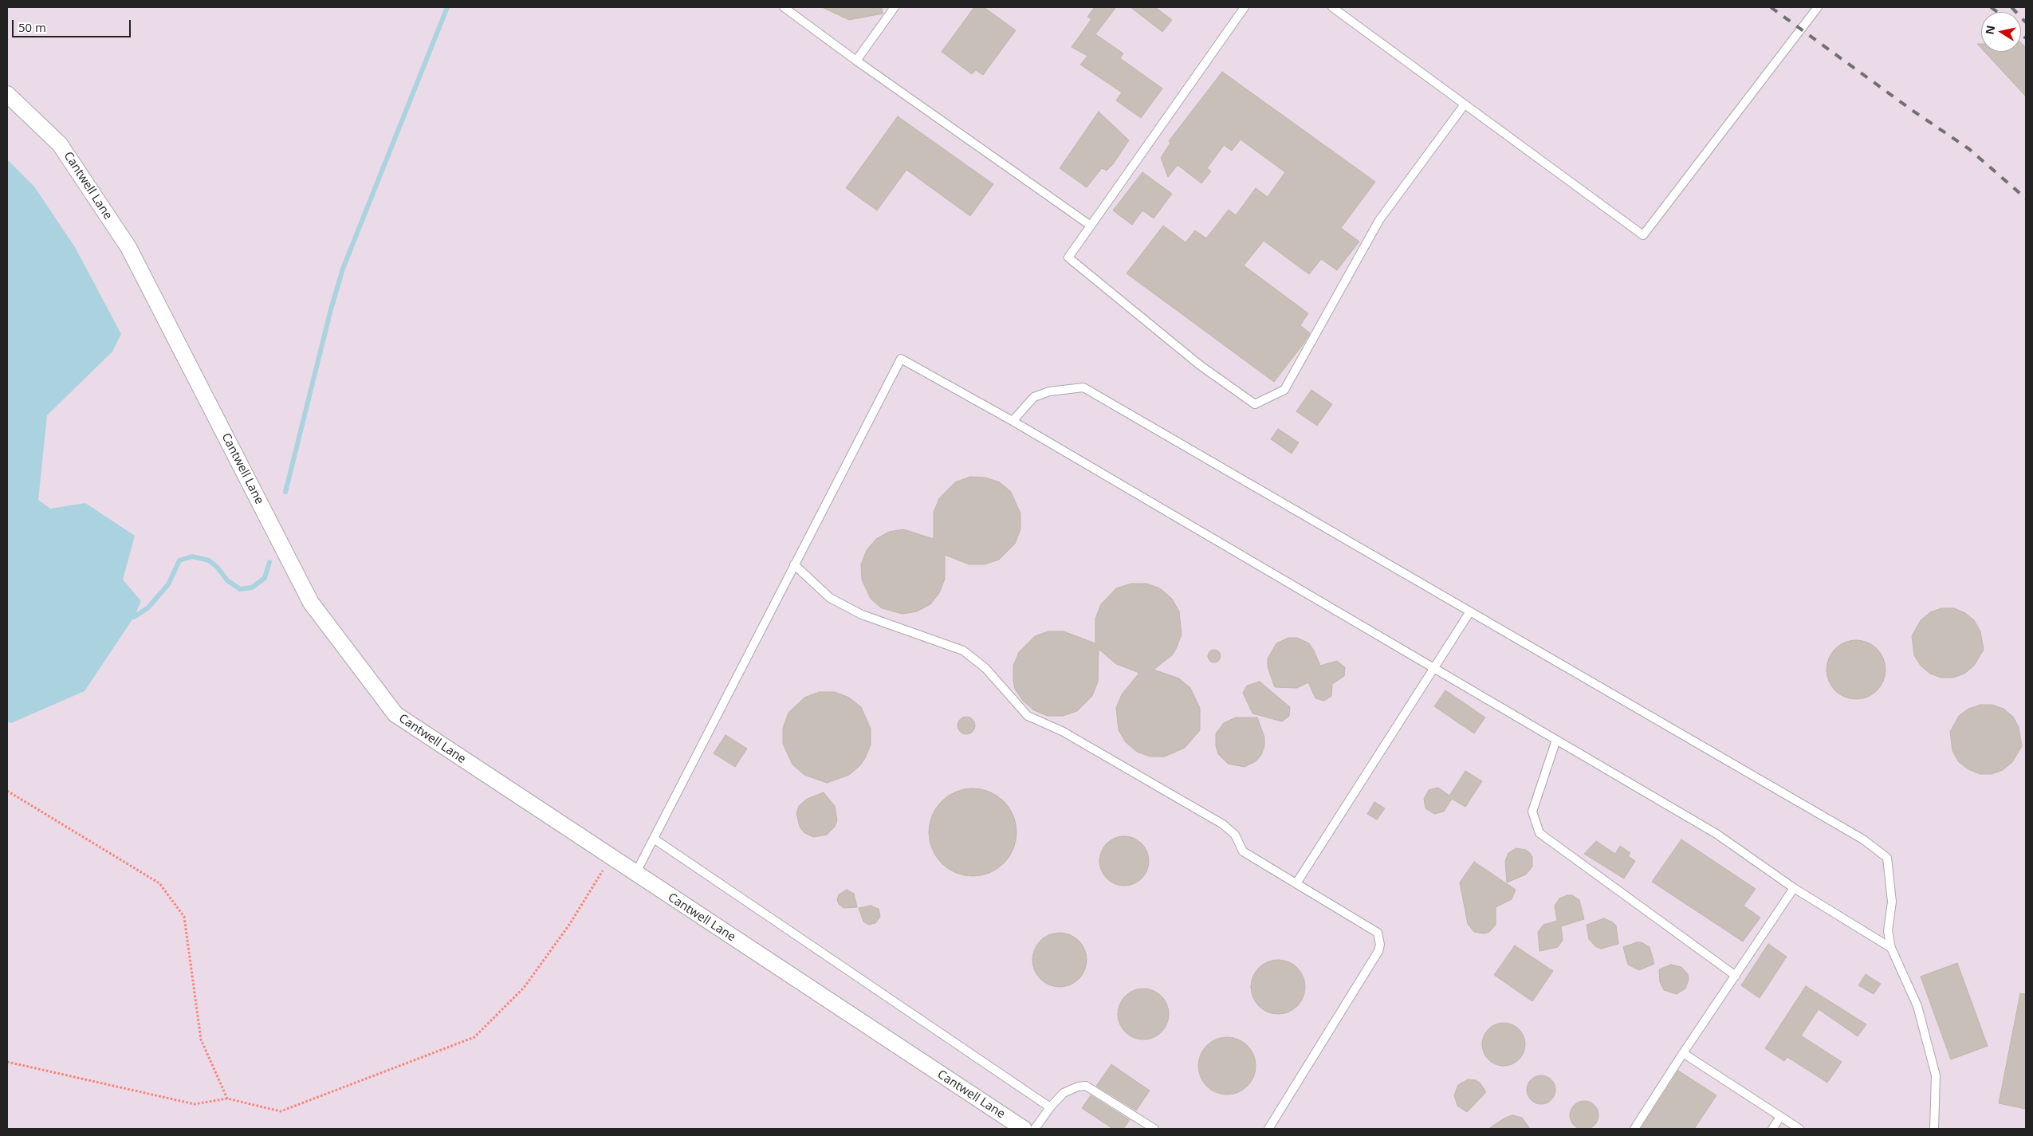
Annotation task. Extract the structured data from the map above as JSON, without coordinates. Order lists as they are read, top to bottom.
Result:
{
  "streets": {
    "street": ["Cantwell Lane"]
  },
  "scale_bar": "50 m",
  "north": "left"
}
